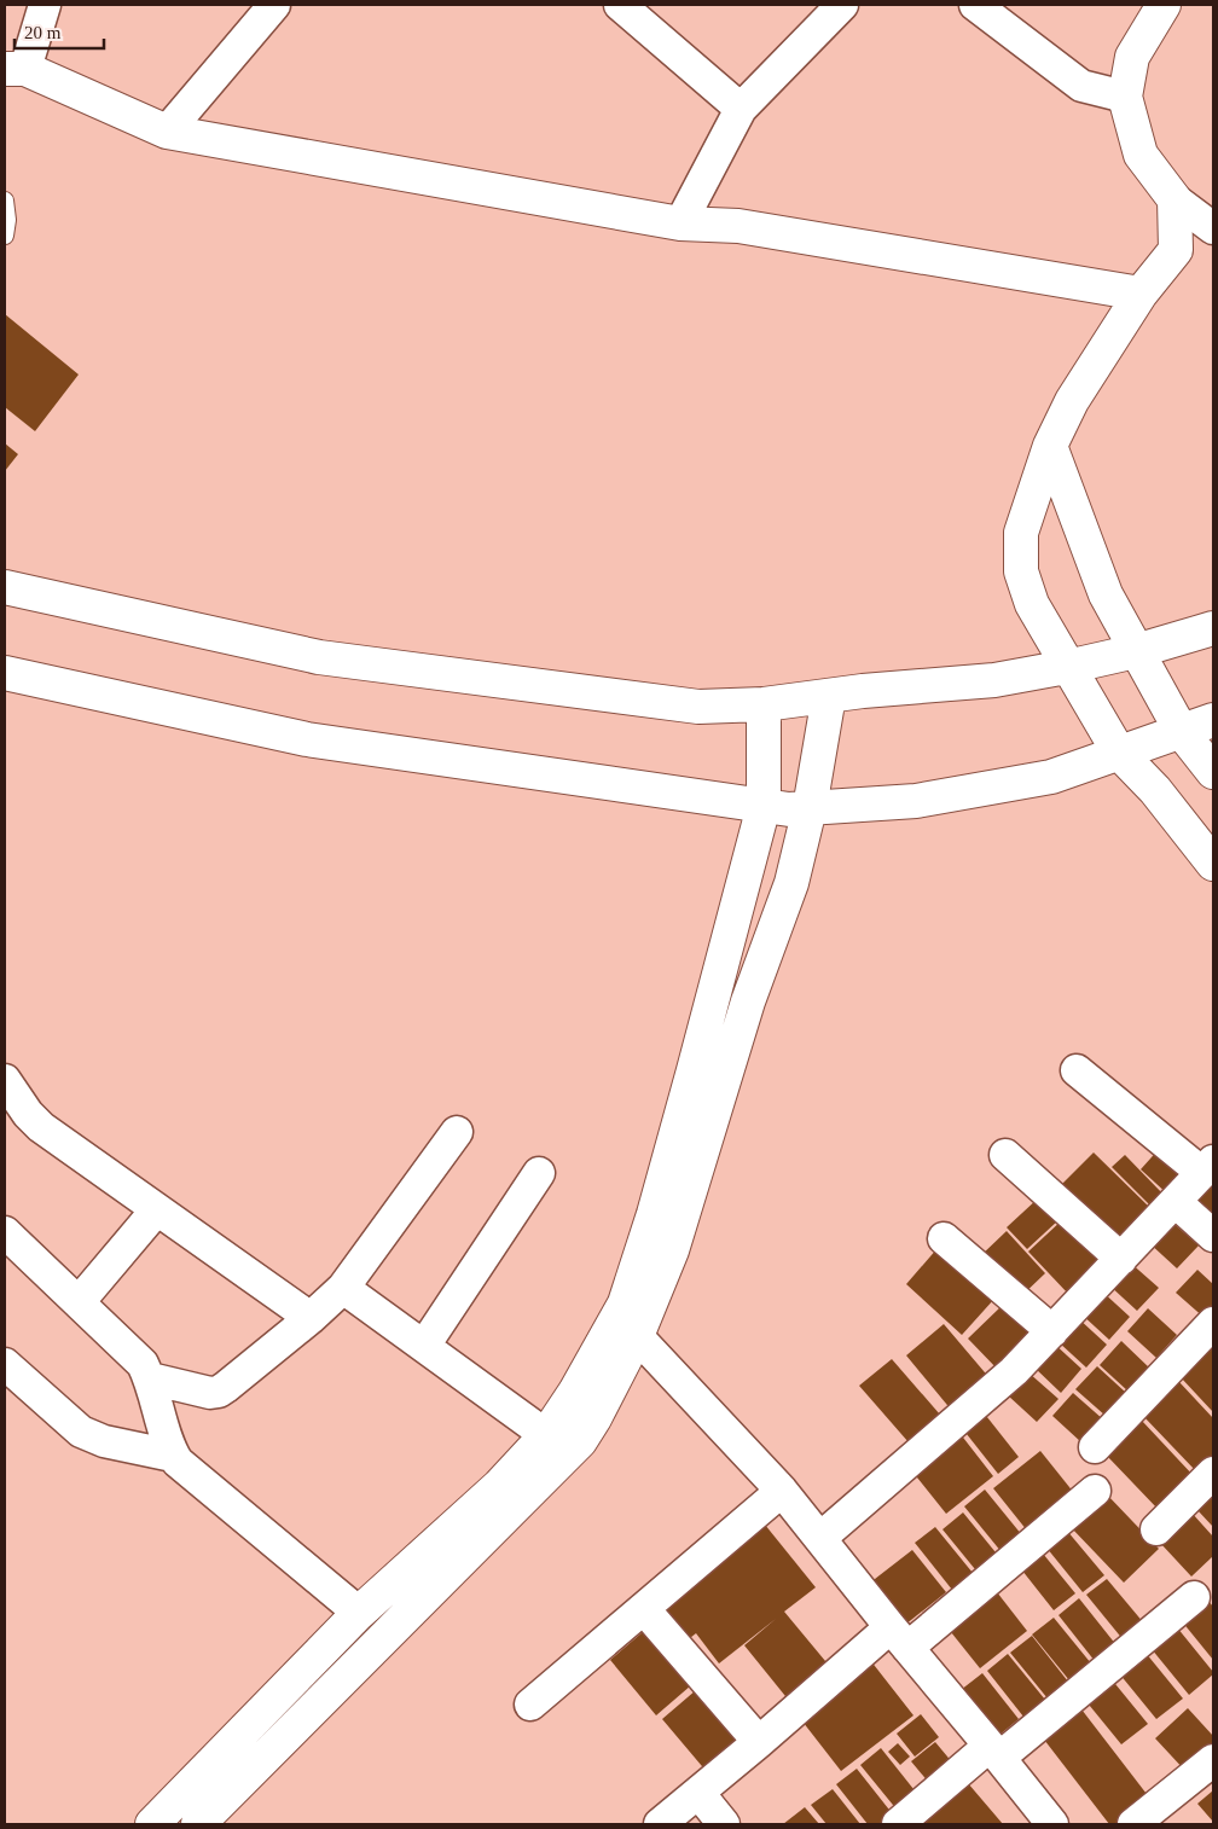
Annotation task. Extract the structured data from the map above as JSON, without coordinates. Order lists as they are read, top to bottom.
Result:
{
  "scale_bar": "20 m"
}
